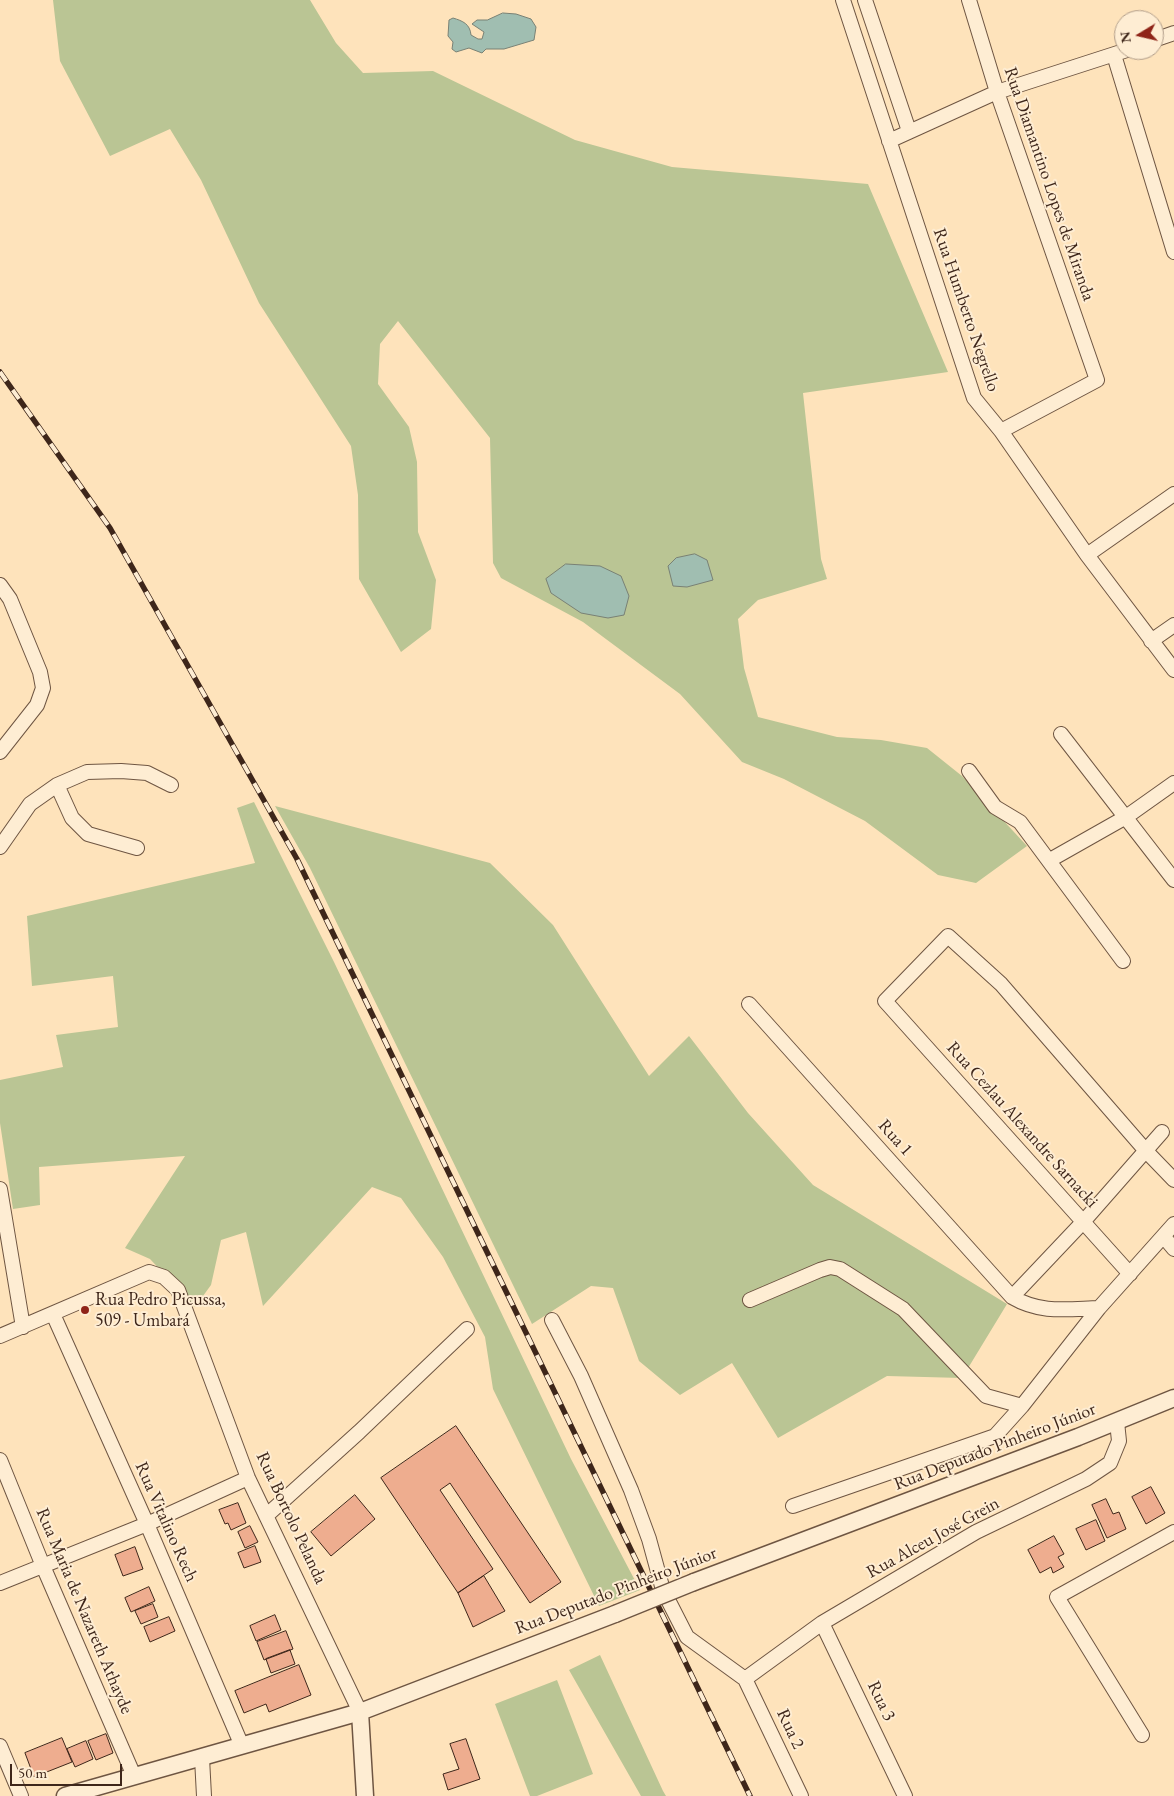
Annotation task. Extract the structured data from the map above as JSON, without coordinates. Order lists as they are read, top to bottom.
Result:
{
  "streets": {
    "street": [
      "Rua Diamantino Lopes de Miranda",
      "Rua Humberto Negrello",
      "Rua Cezlau Alexandre Sarnacki",
      "Rua 1",
      "Rua Deputado Pinheiro Júnior",
      "Rua Bortolo Pelanda",
      "Rua Vitalino Rech",
      "Rua Alceu José Grein",
      "Rua Maria de Nazareth Athayde",
      "Rua 3",
      "Rua 2"
    ]
  },
  "crossings": [
    ["Rua Diamantino Lopes de Miranda", "Rua Humberto Negrello"],
    ["Rua Deputado Pinheiro Júnior", "Rua Bortolo Pelanda"],
    ["Rua Deputado Pinheiro Júnior", "Rua Vitalino Rech"],
    ["Rua Deputado Pinheiro Júnior", "Rua Alceu José Grein"],
    ["Rua Deputado Pinheiro Júnior", "Rua Maria de Nazareth Athayde"],
    ["Rua Bortolo Pelanda", "Rua Vitalino Rech"],
    ["Rua Alceu José Grein", "Rua 3"],
    ["Rua Alceu José Grein", "Rua 2"]
  ],
  "places": ["Rua Pedro Picussa, 509 - Umbará"],
  "scale_bar": "50 m",
  "north": "left"
}
